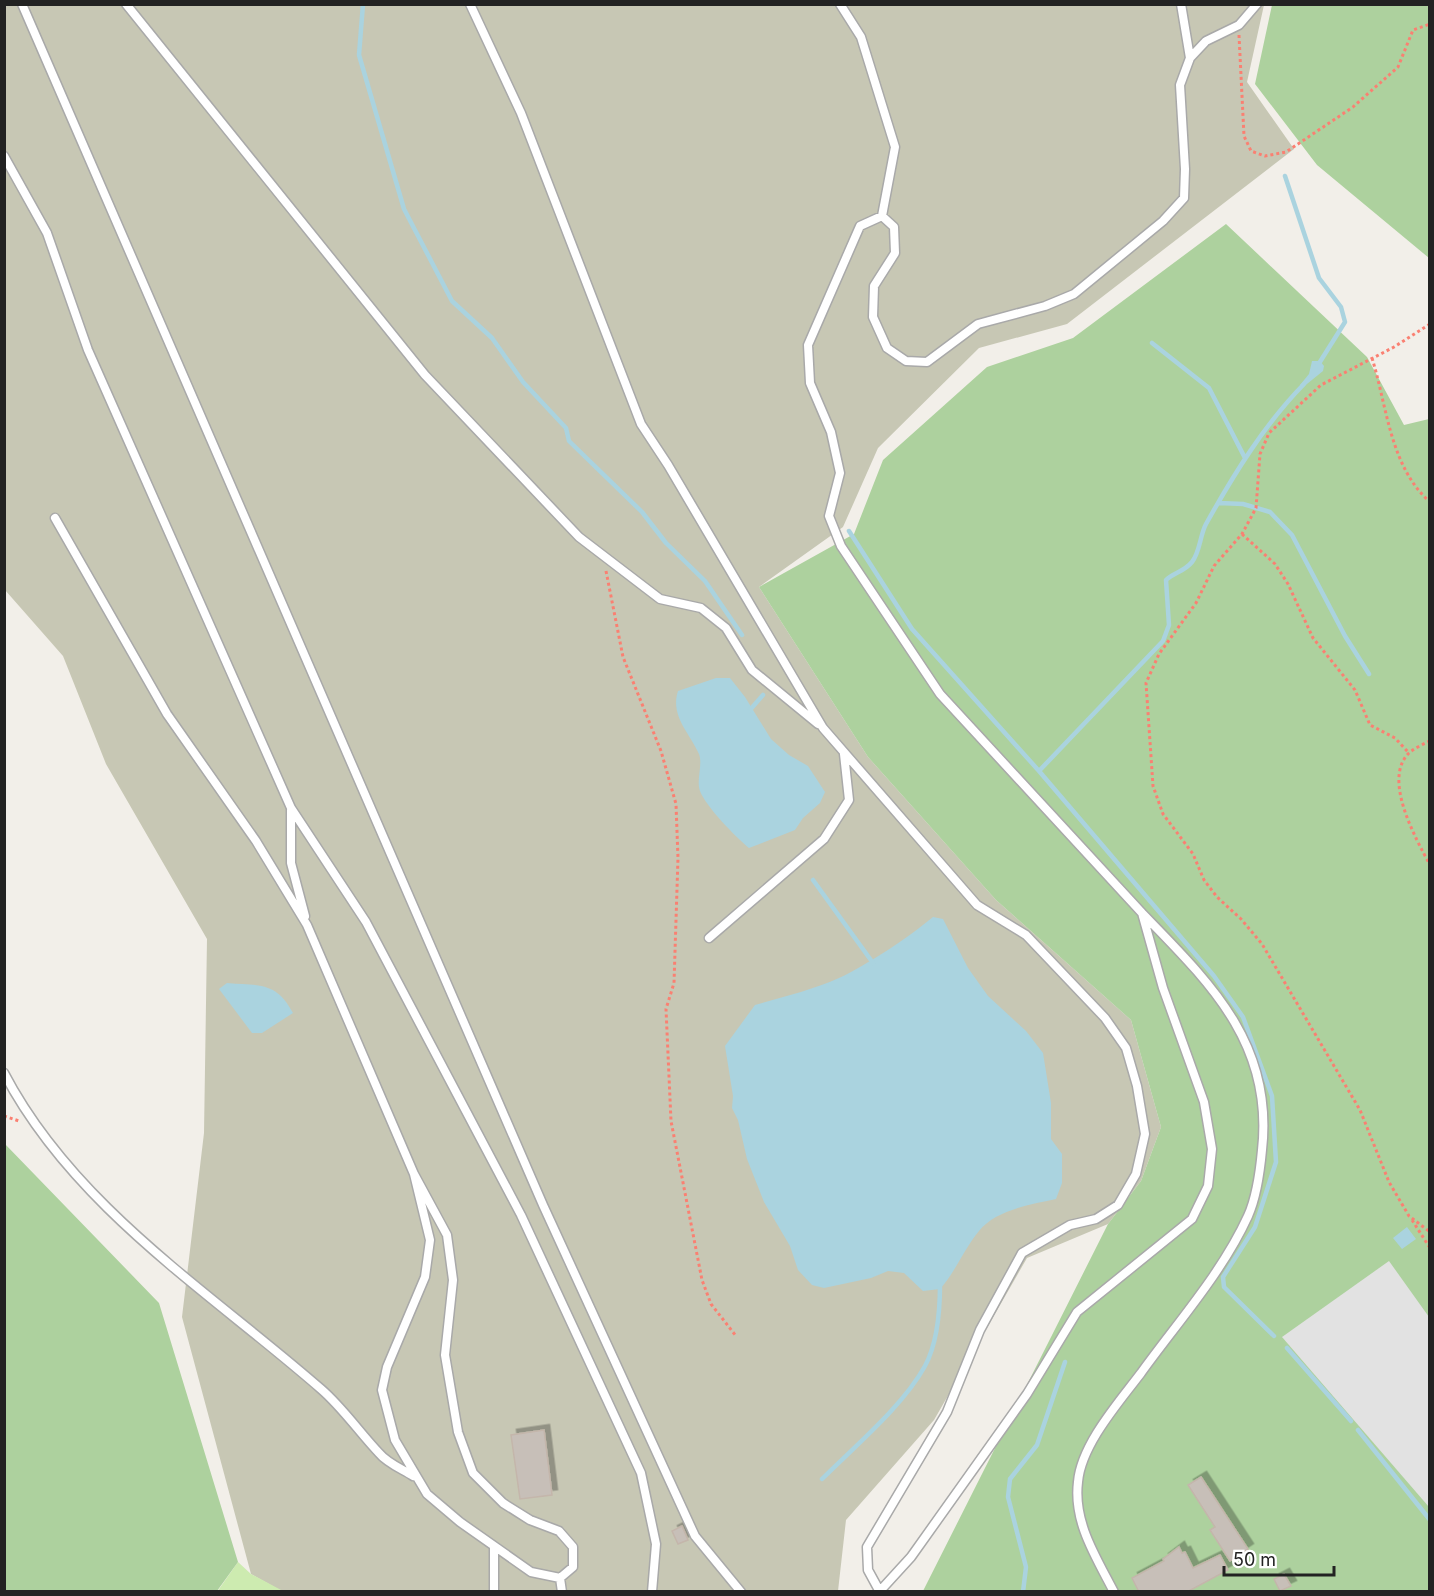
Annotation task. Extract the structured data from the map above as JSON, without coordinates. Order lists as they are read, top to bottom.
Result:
{
  "scale_bar": "50 m"
}
